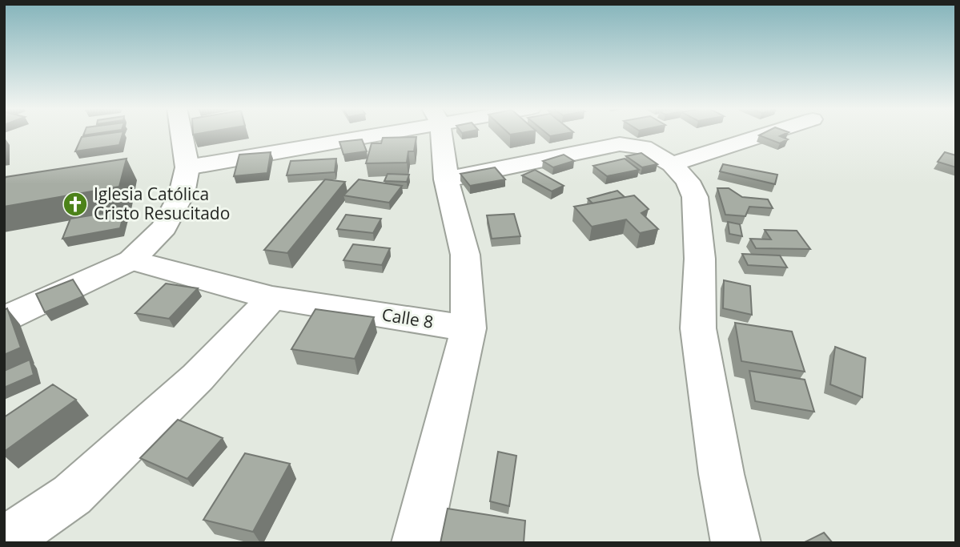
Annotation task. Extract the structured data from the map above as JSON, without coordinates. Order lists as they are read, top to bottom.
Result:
{
  "streets": {
    "street": ["Calle 8"]
  },
  "places": {
    "church": ["Iglesia Católica Cristo Resucitado"]
  }
}
